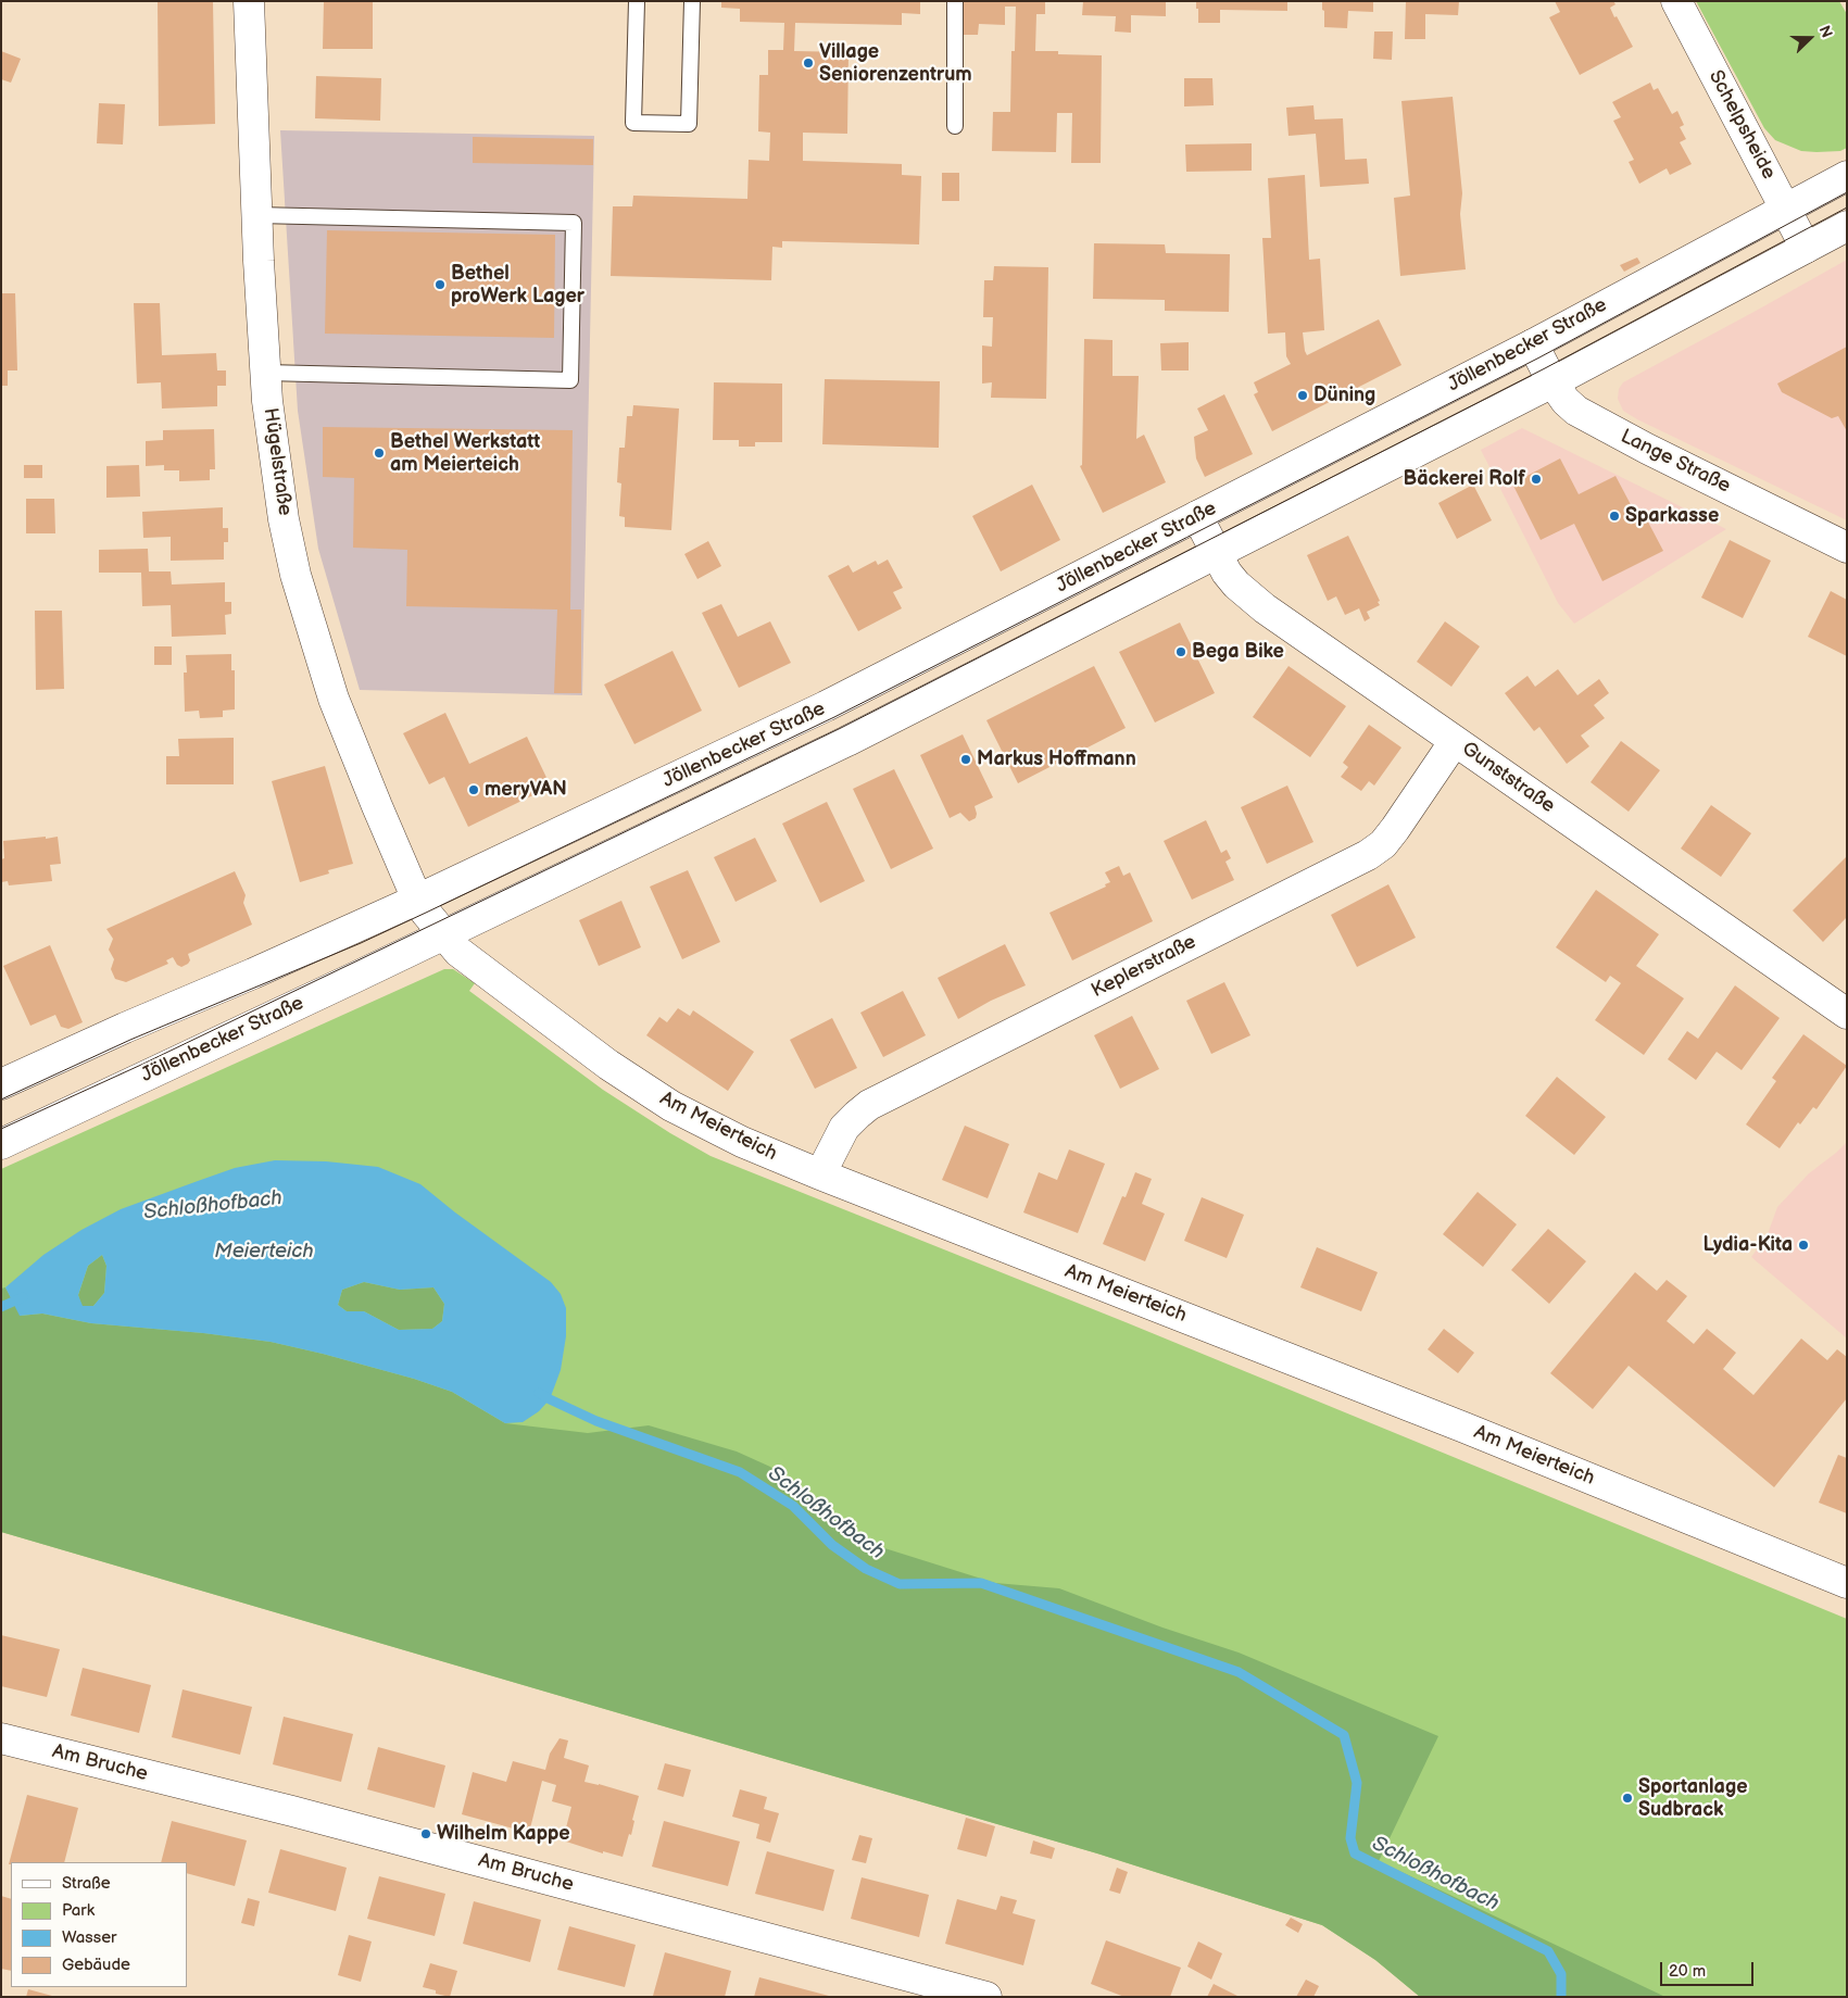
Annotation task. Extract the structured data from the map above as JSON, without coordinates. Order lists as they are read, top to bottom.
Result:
{
  "streets": {
    "street": [
      "Schelpsheide",
      "Jöllenbecker Straße",
      "Hügelstraße",
      "Lange Straße",
      "Gunststraße",
      "Keplerstraße",
      "Am Meierteich",
      "Am Bruche"
    ]
  },
  "crossings": [
    ["Schelpsheide", "Jöllenbecker Straße"],
    ["Jöllenbecker Straße", "Hügelstraße"],
    ["Jöllenbecker Straße", "Lange Straße"],
    ["Jöllenbecker Straße", "Gunststraße"],
    ["Jöllenbecker Straße", "Am Meierteich"],
    ["Gunststraße", "Keplerstraße"],
    ["Keplerstraße", "Am Meierteich"]
  ],
  "water": ["Schloßhofbach", "Meierteich"],
  "places": [
    "Village Seniorenzentrum",
    "Bethel proWerk Lager",
    "Düning",
    "Bethel Werkstatt am Meierteich",
    "Bäckerei Rolf",
    "Sparkasse",
    "Bega Bike",
    "Markus Hoffmann",
    "meryVAN",
    "Lydia-Kita",
    "Sportanlage Sudbrack",
    "Wilhelm Kappe"
  ],
  "legend": [
    "Straße",
    "Park",
    "Wasser",
    "Gebäude"
  ],
  "scale_bar": "20 m",
  "north": "right"
}
